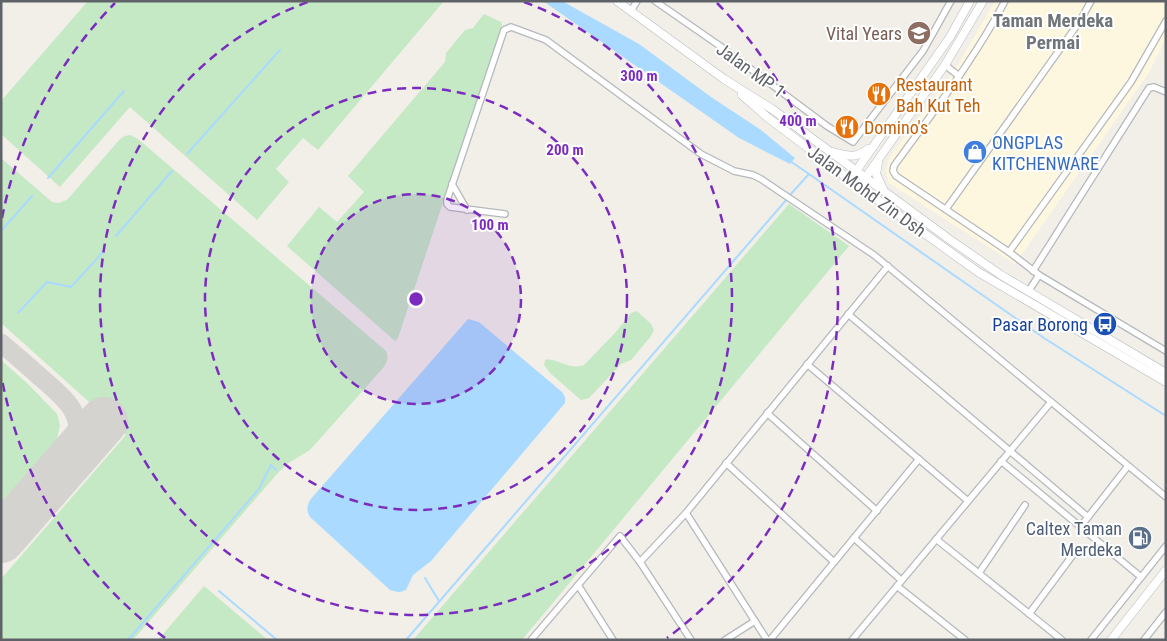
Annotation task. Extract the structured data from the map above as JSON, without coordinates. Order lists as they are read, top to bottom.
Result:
{
  "streets": {
    "main road": ["Jalan Mohd Zin Dsh"],
    "street": ["Jalan MP 1"]
  },
  "districts": ["Taman Merdeka Permai"],
  "places": {
    "school or university": ["Vital Years"],
    "restaurant": ["Restaurant Bah Kut Teh", "Domino's"],
    "shop": ["ONGPLAS KITCHENWARE"],
    "bus stop": ["Pasar Borong"],
    "fuel station": ["Caltex Taman Merdeka"]
  },
  "rings": [
    "300 m",
    "400 m",
    "200 m",
    "100 m"
  ]
}
